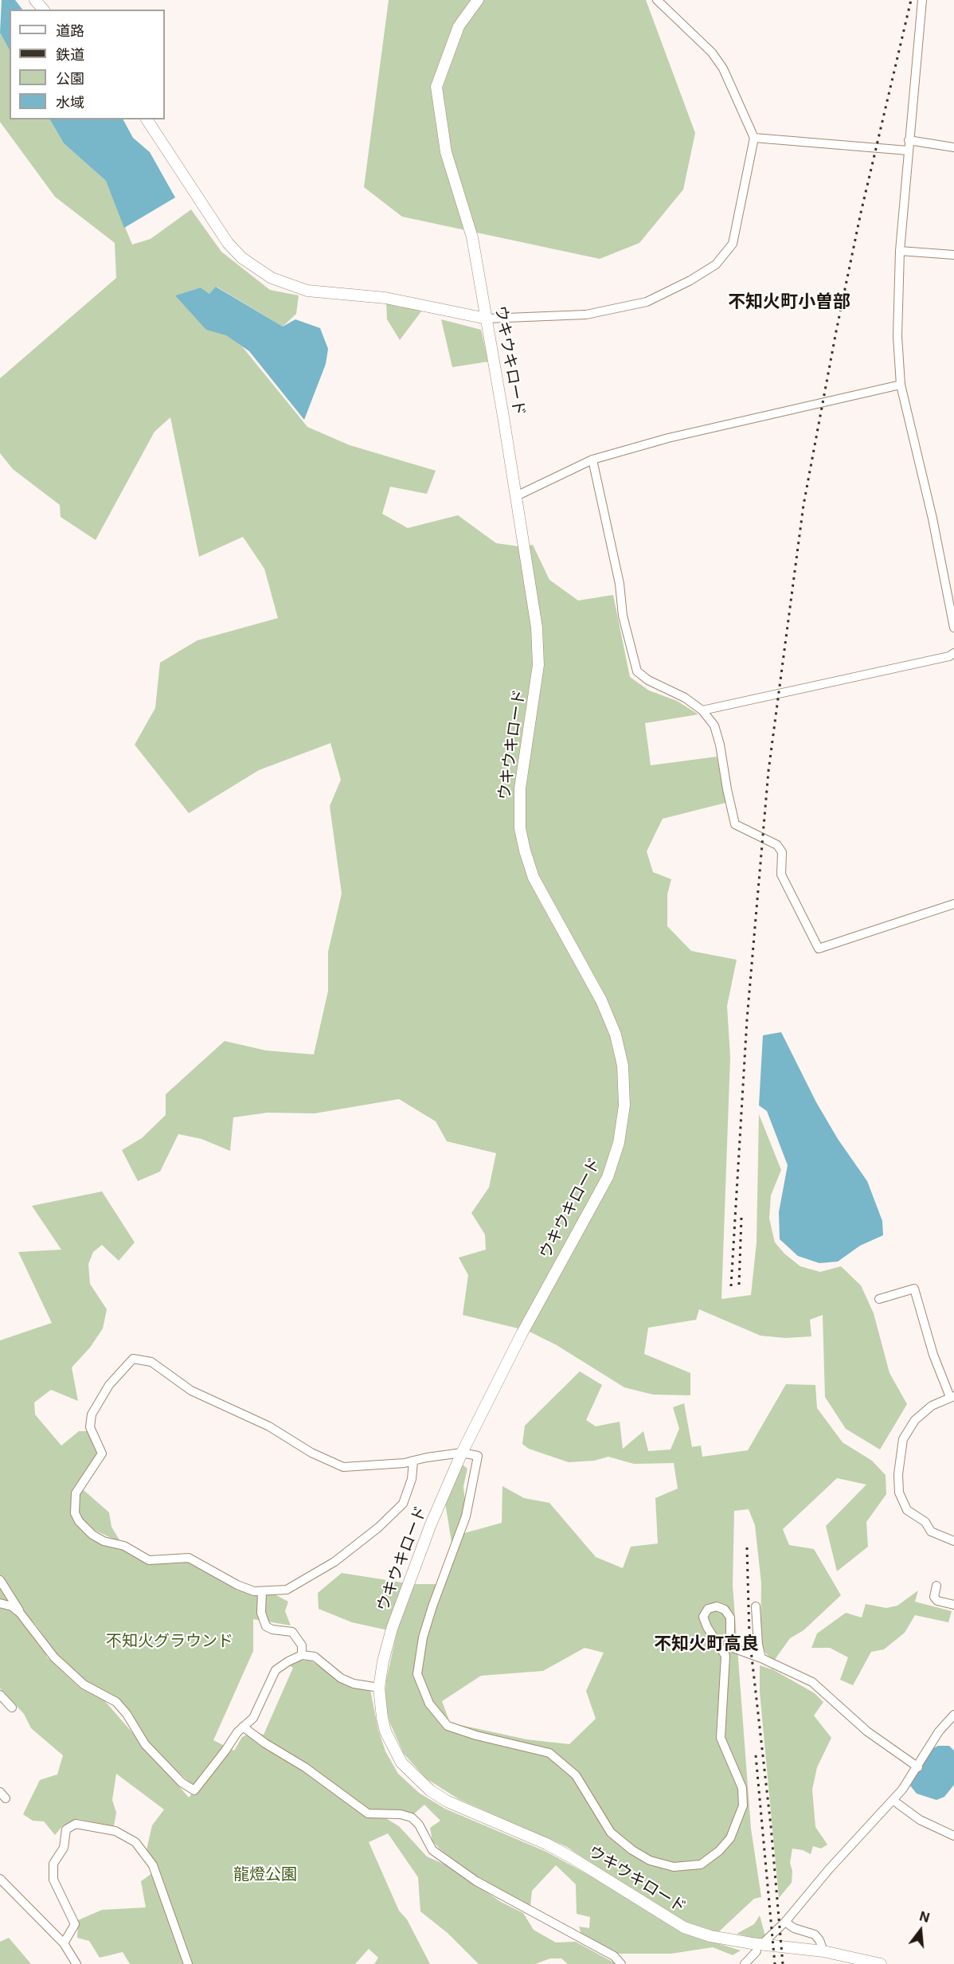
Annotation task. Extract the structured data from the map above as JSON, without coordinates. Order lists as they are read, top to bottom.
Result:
{
  "streets": {
    "street": ["ウキウキロード"]
  },
  "districts": ["不知火町小曽部", "不知火町高良"],
  "parks": ["不知火グラウンド", "龍燈公園"],
  "legend": [
    "道路",
    "鉄道",
    "公園",
    "水域"
  ],
  "north": "top"
}
